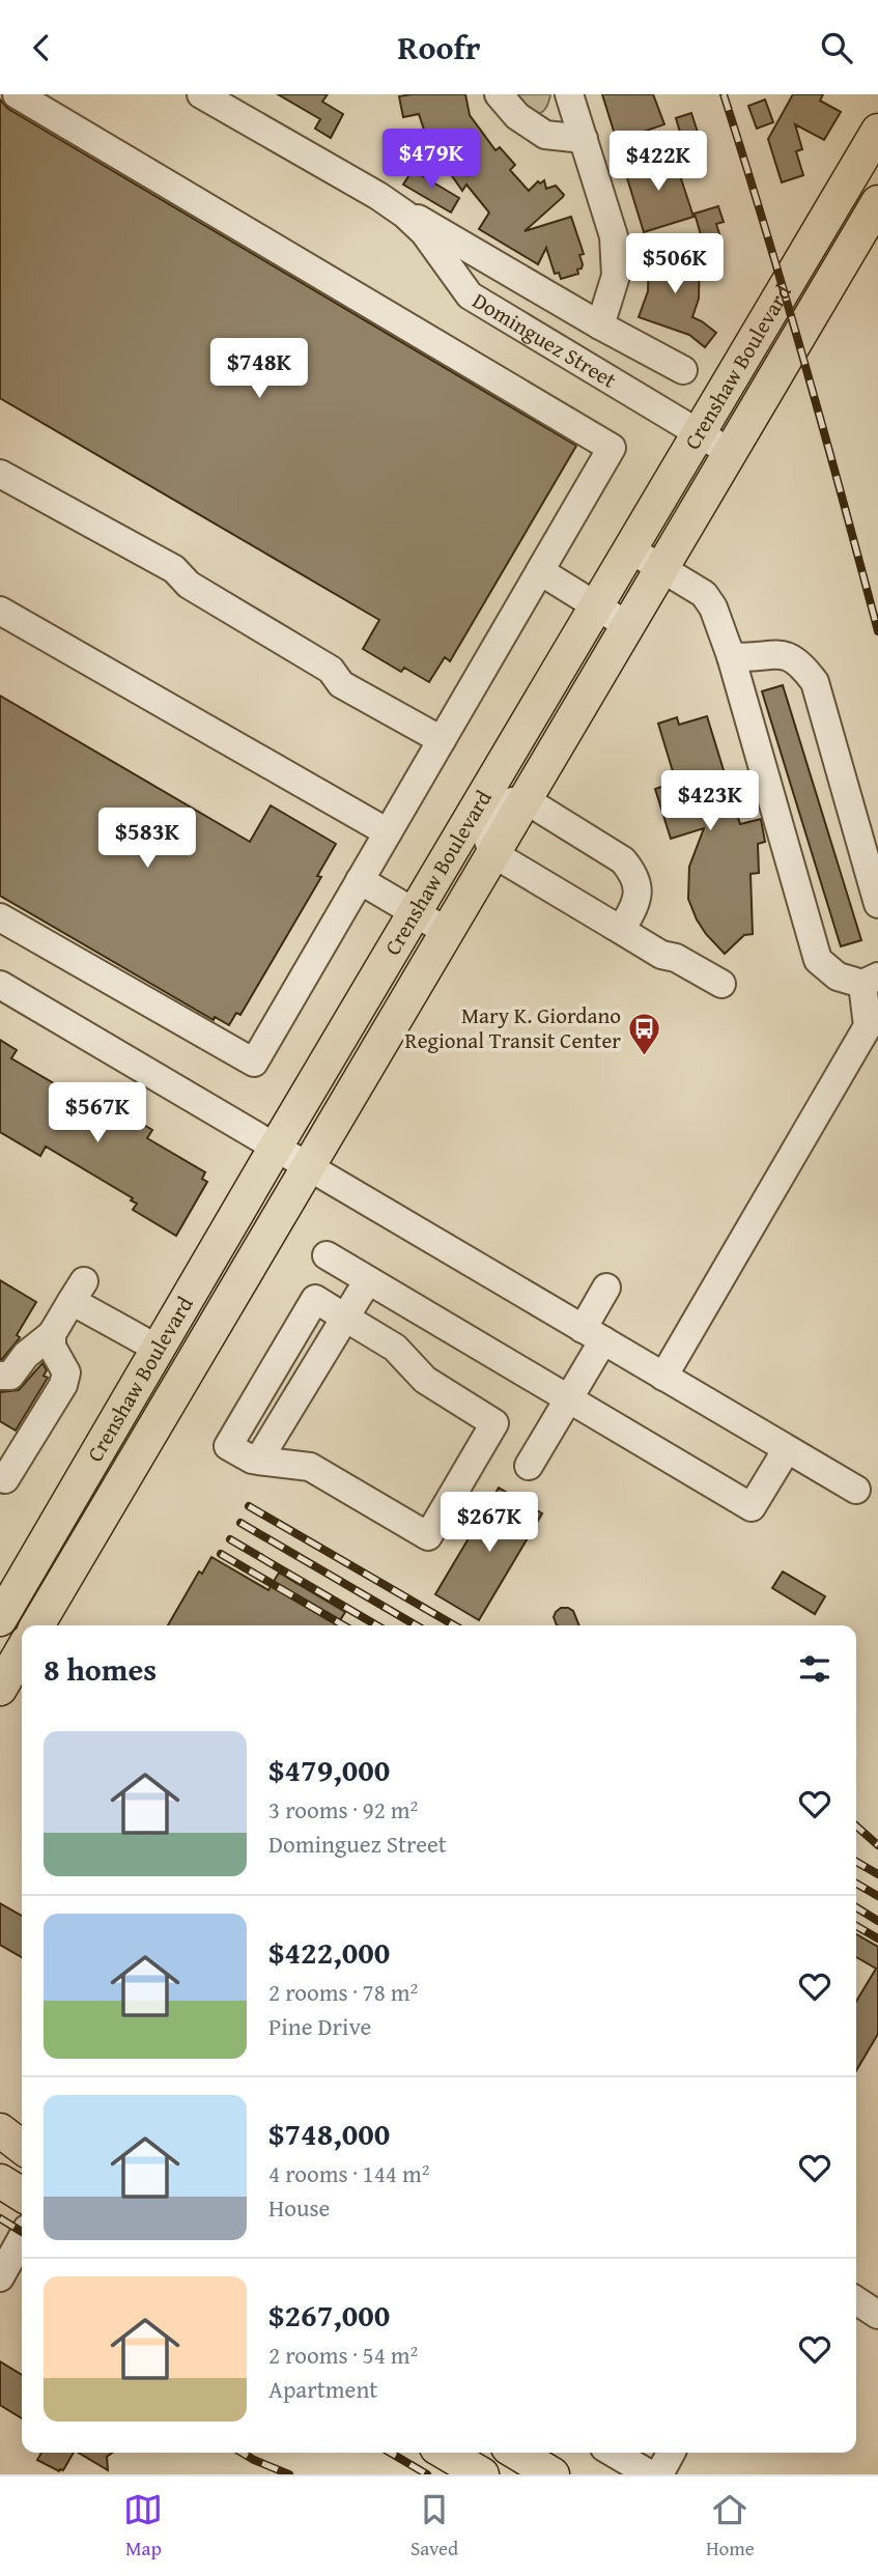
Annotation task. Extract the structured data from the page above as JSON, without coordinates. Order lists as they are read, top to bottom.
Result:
{
  "streets": {
    "main road": ["Crenshaw Boulevard"],
    "street": ["Dominguez Street"]
  },
  "crossings": [
    ["Dominguez Street", "Crenshaw Boulevard"]
  ],
  "places": {
    "bus stop": ["Mary K. Giordano Regional Transit Center"]
  },
  "page": {
    "header": "Roofr",
    "price": [
      "$479K",
      "$422K",
      "$506K",
      "$748K",
      "$423K",
      "$583K",
      "$567K",
      "$267K"
    ],
    "heading": "8 homes",
    "list": [
      {
        "name": "$479,000",
        "note": "3 rooms · 92 m² · Dominguez Street"
      },
      {
        "name": "$422,000",
        "note": "2 rooms · 78 m² · Pine Drive"
      },
      {
        "name": "$748,000",
        "note": "4 rooms · 144 m² · House"
      },
      {
        "name": "$267,000",
        "note": "2 rooms · 54 m² · Apartment"
      }
    ],
    "tabs": ["Map", "Saved", "Home"]
  }
}
